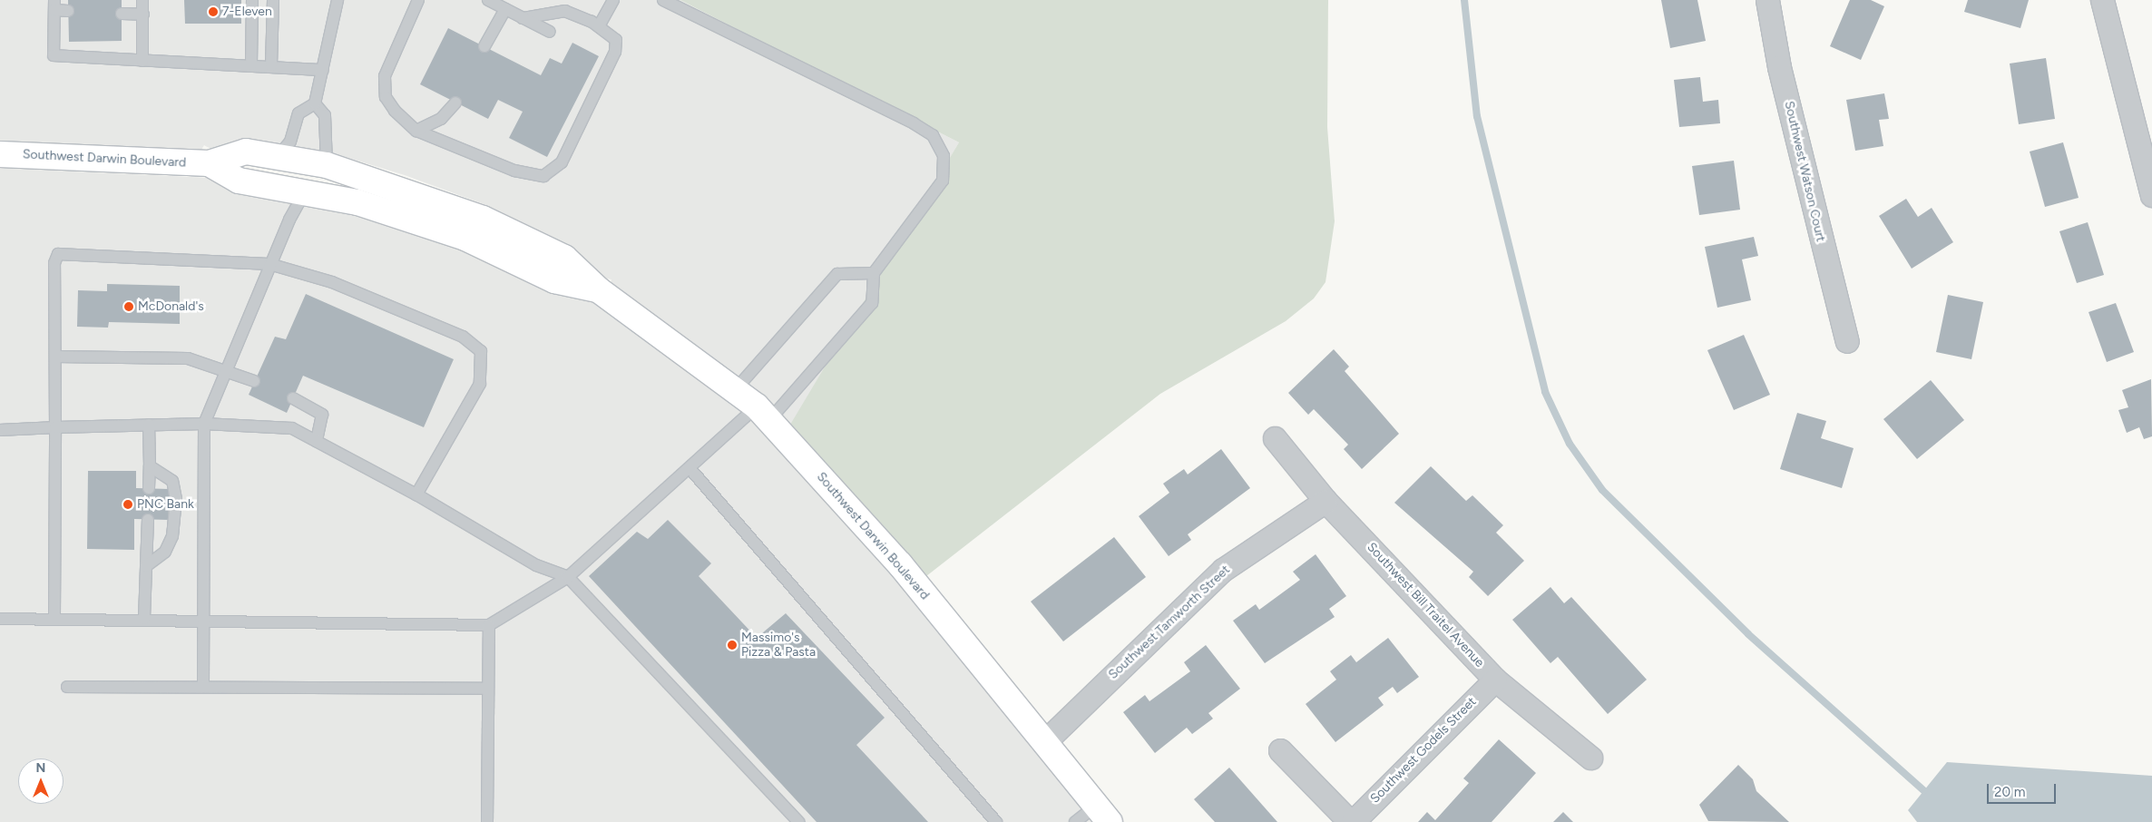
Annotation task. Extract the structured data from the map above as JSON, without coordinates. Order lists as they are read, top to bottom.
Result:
{
  "streets": {
    "street": [
      "Southwest Darwin Boulevard",
      "Southwest Watson Court",
      "Southwest Bill Traitel Avenue",
      "Southwest Tamworth Street",
      "Southwest Godels Street"
    ]
  },
  "crossings": [
    ["Southwest Darwin Boulevard", "Southwest Tamworth Street"],
    ["Southwest Bill Traitel Avenue", "Southwest Tamworth Street"],
    ["Southwest Bill Traitel Avenue", "Southwest Godels Street"]
  ],
  "places": [
    "7-Eleven",
    "McDonald's",
    "PNC Bank",
    "Massimo's Pizza & Pasta"
  ],
  "scale_bar": "20 m",
  "north": "top"
}
